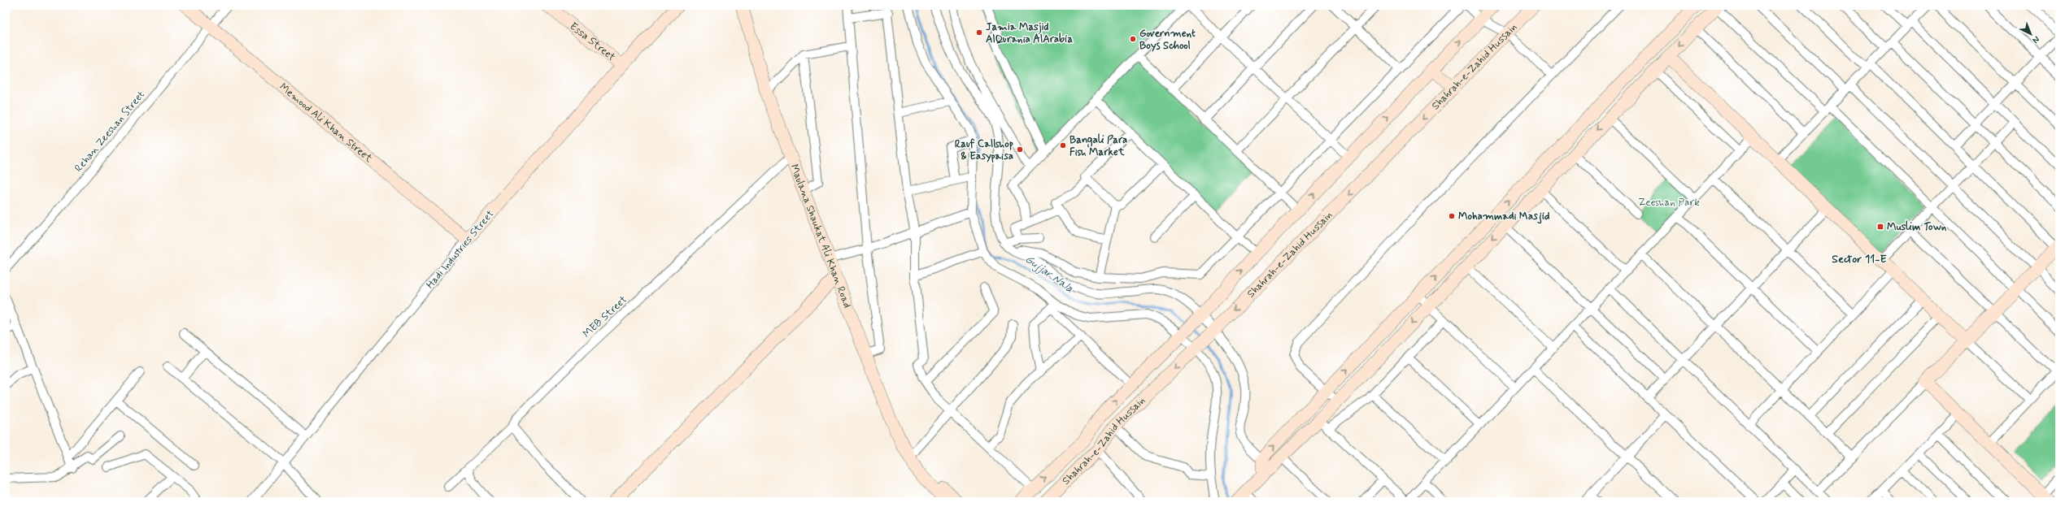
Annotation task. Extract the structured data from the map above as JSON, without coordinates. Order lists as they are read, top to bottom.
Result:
{
  "streets": {
    "street": [
      "Essa Street",
      "Shahrah-e-Zahid Hussain",
      "Memood Ali Khan Street",
      "Rehan Zeeshan Street",
      "Maulana Shaukat Ali Khan Road",
      "Hadi Industries Street",
      "MEB Street"
    ]
  },
  "crossings": [
    ["Essa Street", "Hadi Industries Street"],
    ["Memood Ali Khan Street", "Rehan Zeeshan Street"],
    ["Memood Ali Khan Street", "Hadi Industries Street"],
    ["Maulana Shaukat Ali Khan Road", "MEB Street"]
  ],
  "districts": ["Sector 11-E"],
  "water": ["Gujjar Nala"],
  "parks": ["Zeeshan Park"],
  "places": {
    "other": [
      "Jamia Masjid AlQurania AlArabia",
      "Government Boys School",
      "Bangali Para Fish Market",
      "Rauf Callshop & Easypaisa",
      "Mohammadi Masjid"
    ],
    "transit": ["Muslim Town"]
  },
  "north": "bottom right"
}
